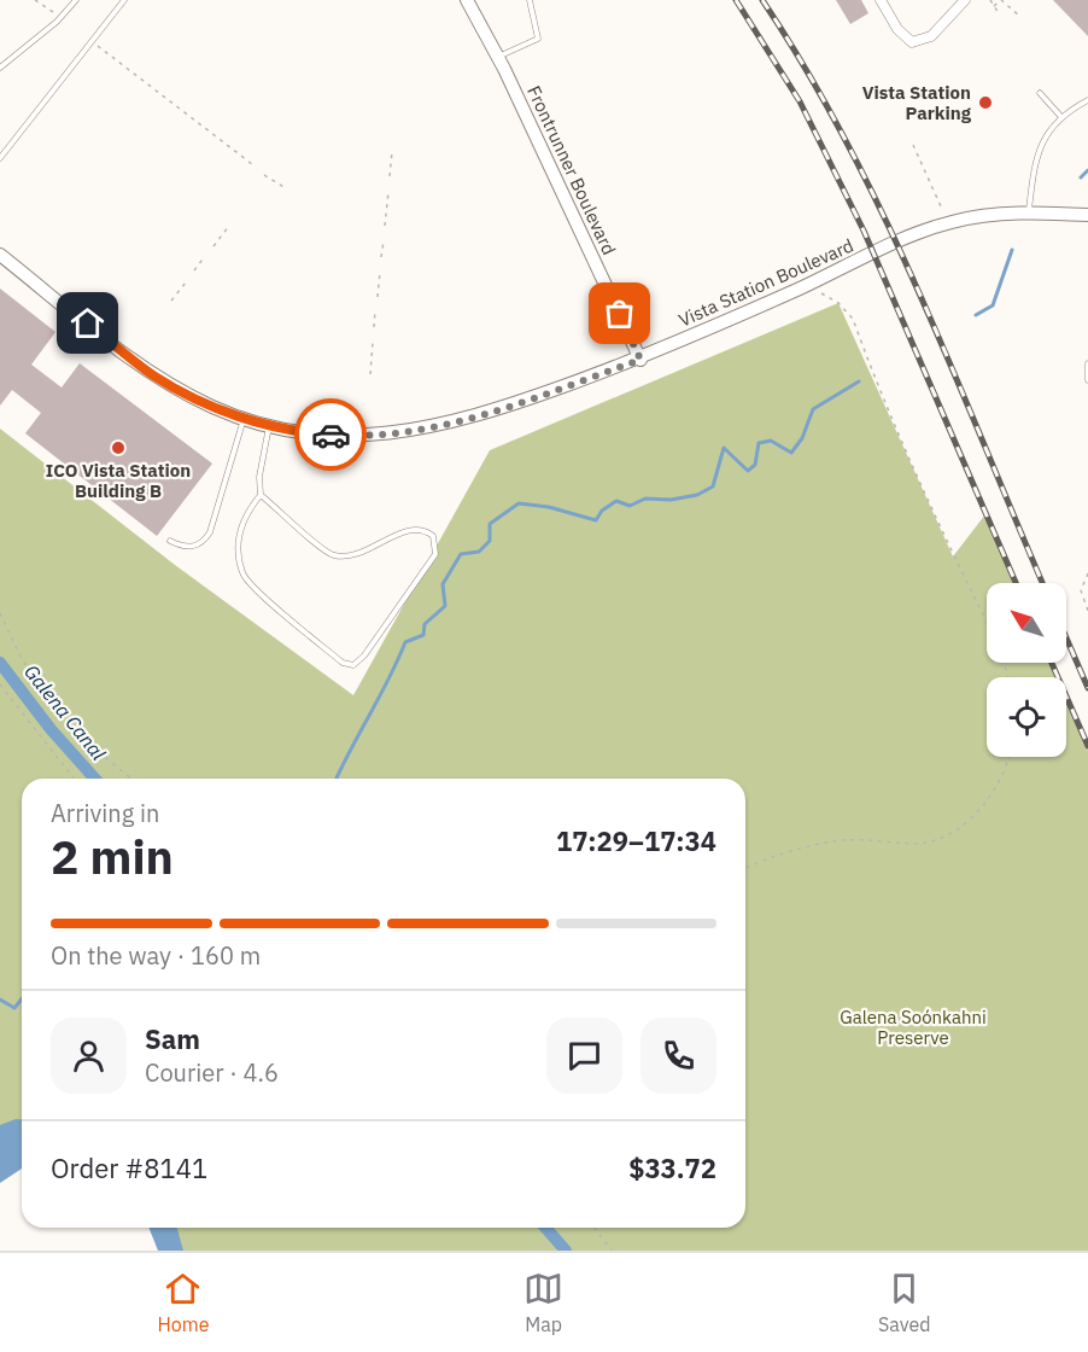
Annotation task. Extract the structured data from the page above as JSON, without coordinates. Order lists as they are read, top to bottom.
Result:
{
  "streets": {
    "street": ["Frontrunner Boulevard", "Vista Station Boulevard"]
  },
  "crossings": [
    ["Frontrunner Boulevard", "Vista Station Boulevard"]
  ],
  "water": ["Galena Canal"],
  "parks": ["Galena Soónkahni Preserve"],
  "places": ["Vista Station Parking", "ICO Vista Station Building B"],
  "north": "top left",
  "page": {
    "heading": ["2 min", "Arriving in", "17:29–17:34"],
    "panel": [
      "Sam",
      "Courier · 4.6",
      "Order #8141",
      "$33.72"
    ],
    "bar": "On the way · 160 m",
    "tabs": ["Home", "Map", "Saved"]
  }
}
